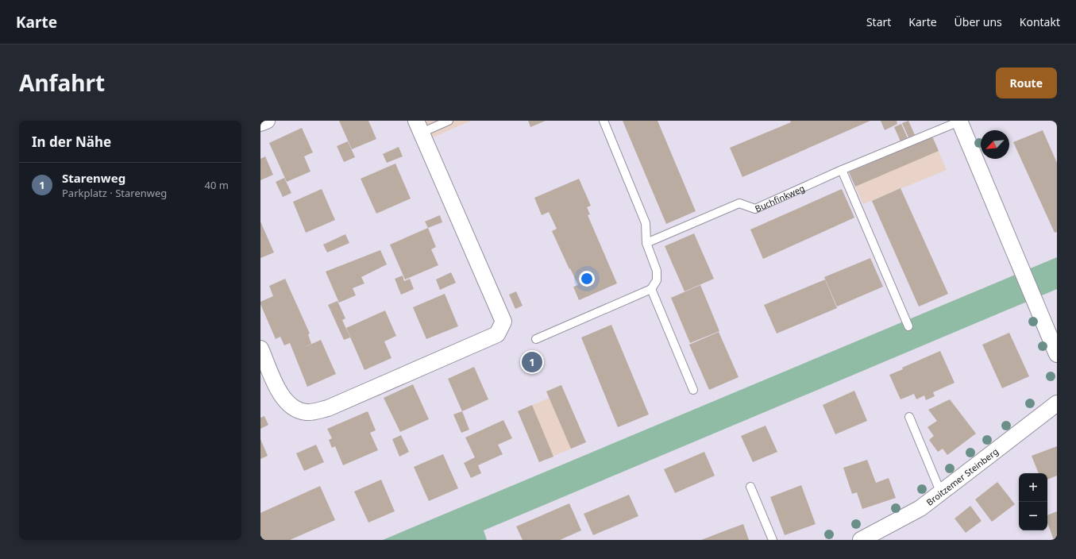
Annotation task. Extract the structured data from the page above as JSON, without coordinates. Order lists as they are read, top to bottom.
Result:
{
  "streets": {
    "street": ["Buchfinkweg", "Broitzemer Steinberg"]
  },
  "north": "bottom left",
  "page": {
    "header": "Karte",
    "nav": [
      "Start",
      "Karte",
      "Über uns",
      "Kontakt"
    ],
    "title": "Anfahrt",
    "buttons": "Route",
    "heading": "In der Nähe",
    "list": [
      {
        "mark": "1",
        "name": "Starenweg",
        "note": "Parkplatz · Starenweg",
        "value": "40 m"
      }
    ],
    "pins": "1",
    "map_buttons": ["+", "−"]
  }
}
